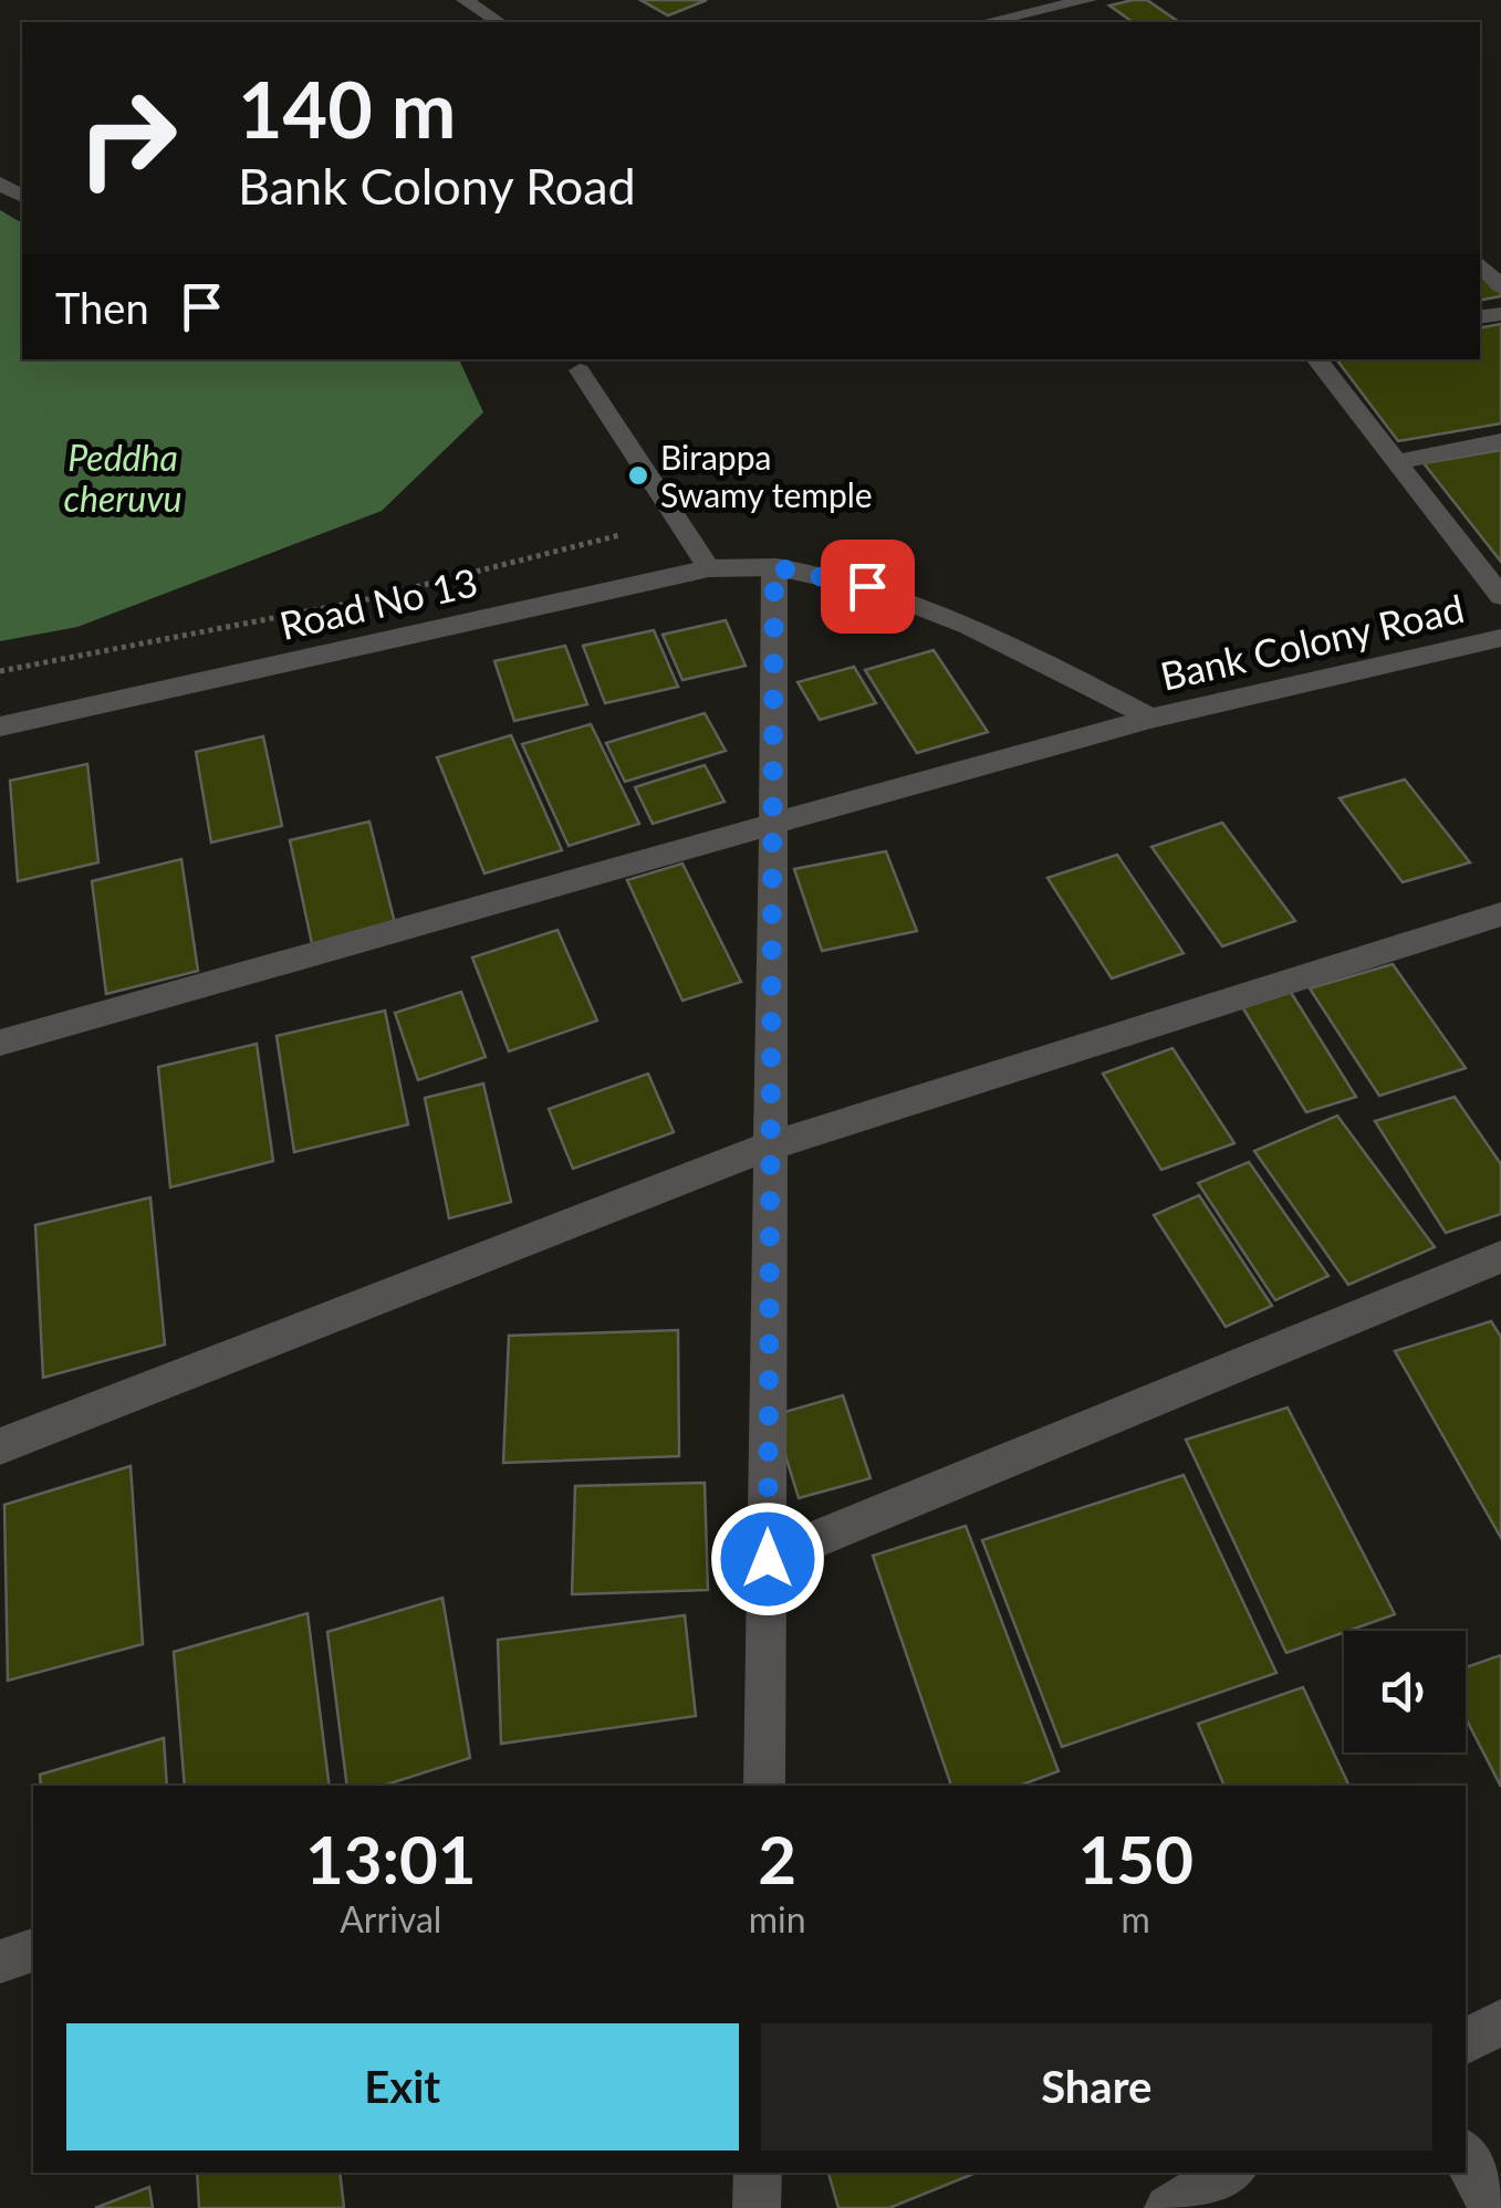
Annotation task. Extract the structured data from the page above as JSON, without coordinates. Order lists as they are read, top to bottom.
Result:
{
  "streets": {
    "street": ["Road No 13", "Bank Colony Road"]
  },
  "crossings": [
    ["Road No 13", "Bank Colony Road"]
  ],
  "water": ["Peddha cheruvu"],
  "places": ["Birappa Swamy temple"],
  "page": {
    "turn": ["140 m", "Bank Colony Road"],
    "then": "Then",
    "eta": [
      "13:01",
      "Arrival",
      "2",
      "min",
      "150",
      "m"
    ],
    "buttons": ["Exit", "Share"]
  }
}
